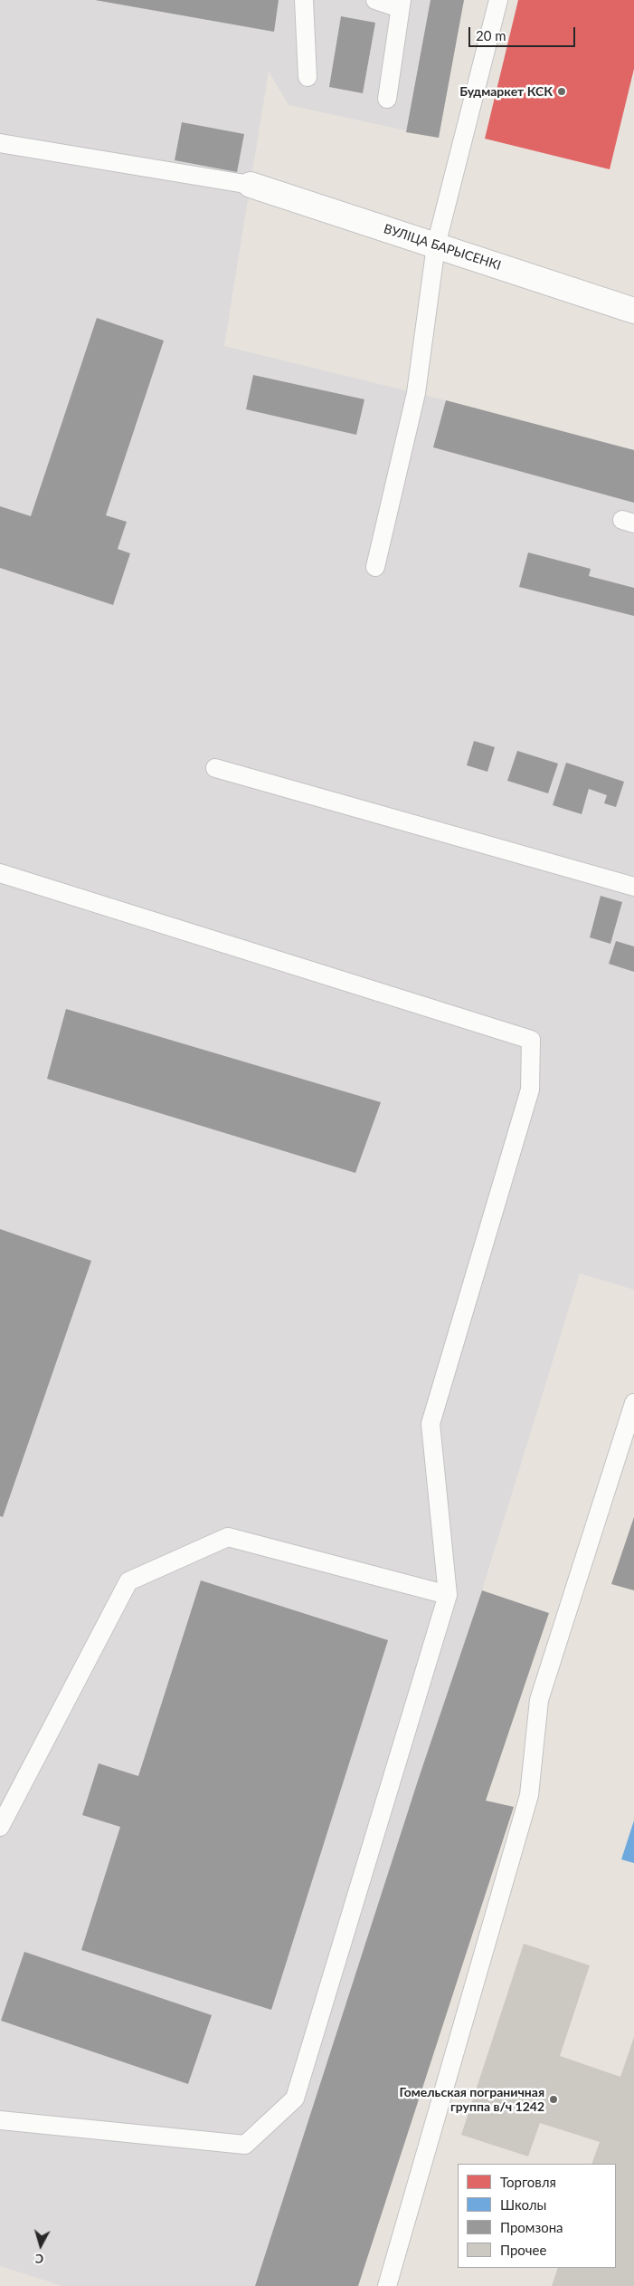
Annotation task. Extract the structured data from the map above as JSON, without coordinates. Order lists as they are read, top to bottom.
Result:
{
  "streets": {
    "street": ["ВУЛІЦА БАРЫСЕНКІ"]
  },
  "places": ["Будмаркет КСК", "Гомельская пограничная группа в/ч 1242"],
  "legend": [
    "Торговля",
    "Школы",
    "Промзона",
    "Прочее"
  ],
  "scale_bar": "20 m",
  "north": "bottom"
}
